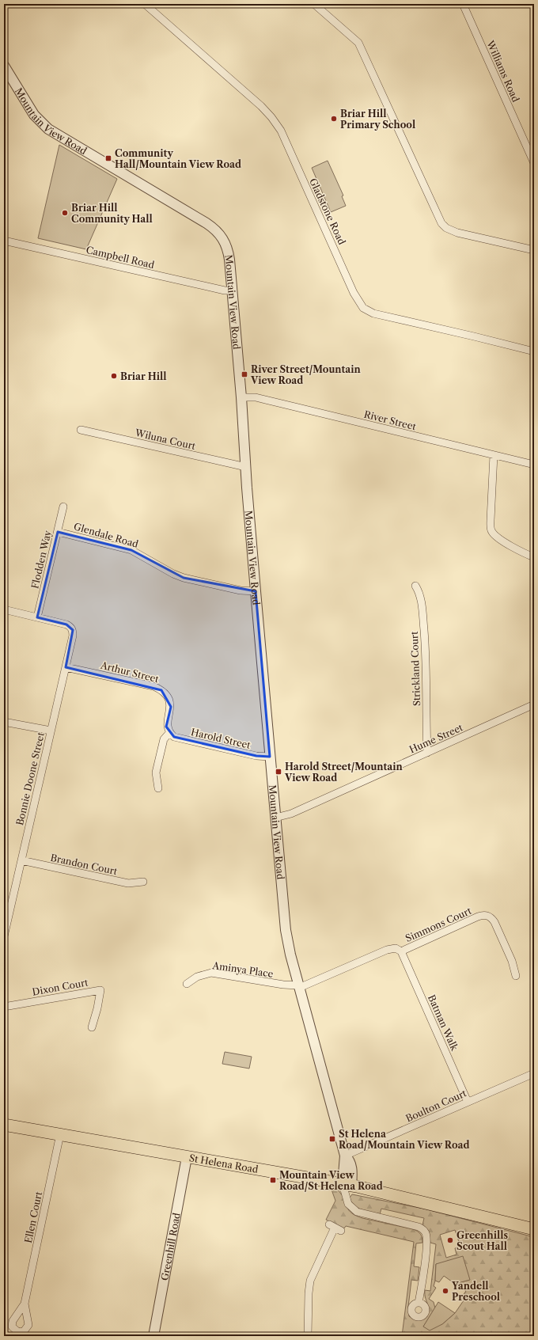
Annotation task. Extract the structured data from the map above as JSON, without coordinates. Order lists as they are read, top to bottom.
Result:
{
  "streets": {
    "main road": ["St Helena Road"],
    "street": [
      "Williams Road",
      "Mountain View Road",
      "Gladstone Road",
      "Campbell Road",
      "River Street",
      "Wiluna Court",
      "Glendale Road",
      "Flodden Way",
      "Strickland Court",
      "Arthur Street",
      "Harold Street",
      "Hume Street",
      "Bonnie Doone Street",
      "Brandon Court",
      "Simmons Court",
      "Aminya Place",
      "Dixon Court",
      "Batman Walk",
      "Boulton Court",
      "Ellen Court",
      "Greenhill Road"
    ]
  },
  "crossings": [
    ["Mountain View Road", "Campbell Road"],
    ["Mountain View Road", "River Street"],
    ["Mountain View Road", "Wiluna Court"],
    ["Mountain View Road", "Glendale Road"],
    ["Mountain View Road", "Harold Street"],
    ["Mountain View Road", "Hume Street"],
    ["Mountain View Road", "Simmons Court"],
    ["Mountain View Road", "Aminya Place"],
    ["Mountain View Road", "Boulton Court"],
    ["Mountain View Road", "St Helena Road"],
    ["Glendale Road", "Flodden Way"],
    ["Flodden Way", "Bonnie Doone Street"],
    ["Strickland Court", "Hume Street"],
    ["Arthur Street", "Harold Street"],
    ["Arthur Street", "Bonnie Doone Street"],
    ["Bonnie Doone Street", "Brandon Court"],
    ["Simmons Court", "Aminya Place"],
    ["Simmons Court", "Batman Walk"],
    ["Batman Walk", "Boulton Court"],
    ["St Helena Road", "Ellen Court"],
    ["St Helena Road", "Greenhill Road"]
  ],
  "places": {
    "other": [
      "Briar Hill Primary School",
      "Briar Hill Community Hall",
      "Briar Hill",
      "Greenhills Scout Hall",
      "Yandell Preschool"
    ],
    "transit": [
      "Community Hall/Mountain View Road",
      "River Street/Mountain View Road",
      "Harold Street/Mountain View Road",
      "St Helena Road/Mountain View Road",
      "Mountain View Road/St Helena Road"
    ]
  }
}
